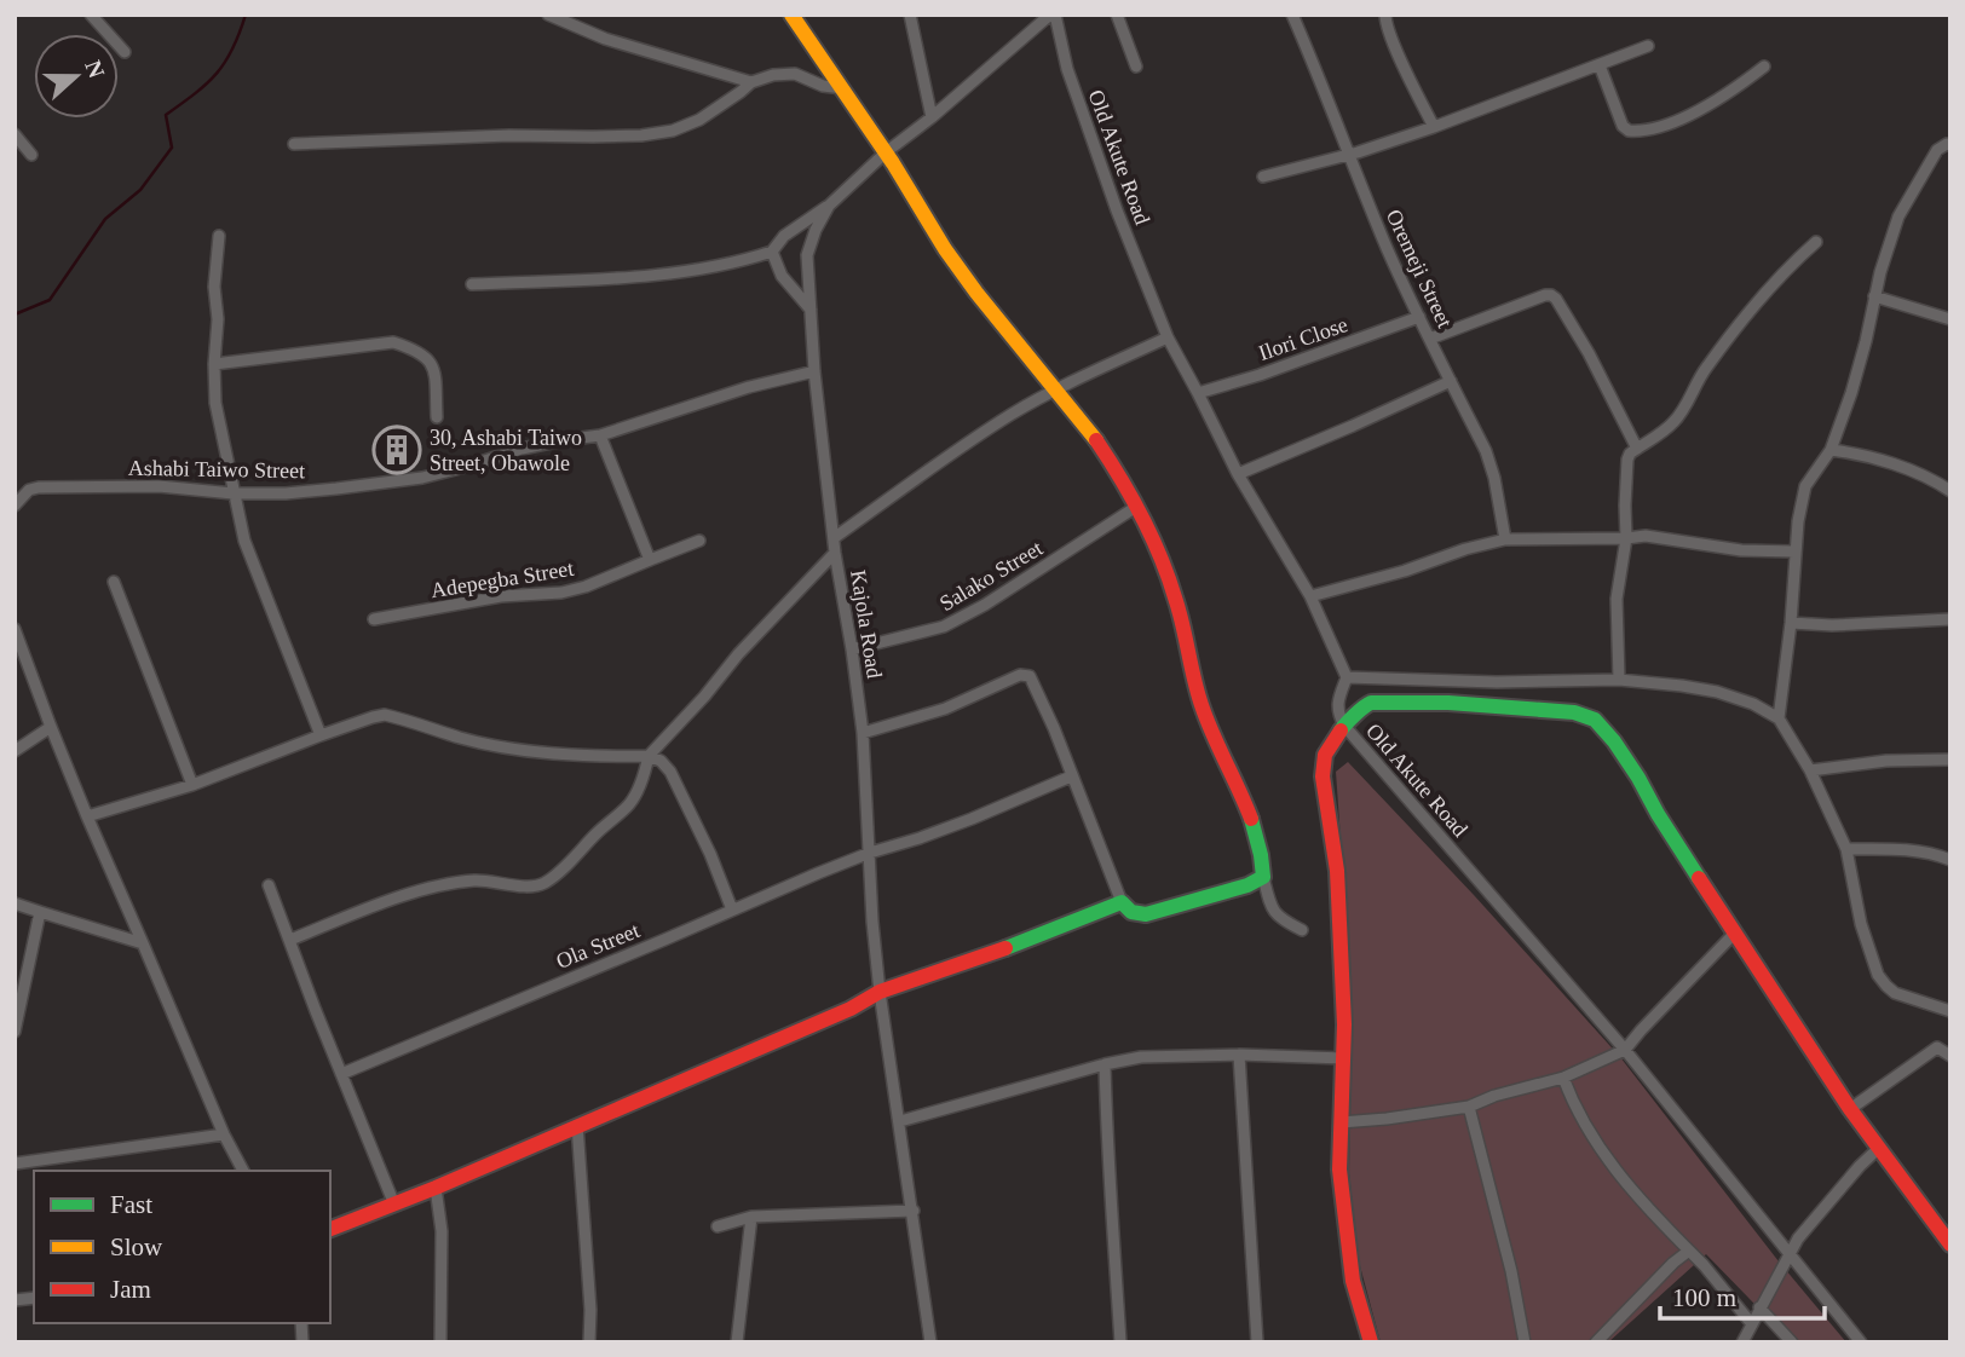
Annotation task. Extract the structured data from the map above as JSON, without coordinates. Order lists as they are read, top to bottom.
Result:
{
  "streets": {
    "street": [
      "Old Akute Road",
      "Oremeji Street",
      "Ilori Close",
      "Ashabi Taiwo Street",
      "Salako Street",
      "Adepegba Street",
      "Kajola Road",
      "Ola Street"
    ]
  },
  "crossings": [
    ["Old Akute Road", "Ilori Close"],
    ["Old Akute Road", "Kajola Road"],
    ["Oremeji Street", "Ilori Close"],
    ["Ashabi Taiwo Street", "Kajola Road"],
    ["Salako Street", "Kajola Road"],
    ["Kajola Road", "Ola Street"]
  ],
  "places": {
    "building": ["30, Ashabi Taiwo Street, Obawole"]
  },
  "legend": ["Fast", "Slow", "Jam"],
  "scale_bar": "100 m",
  "north": "right"
}
